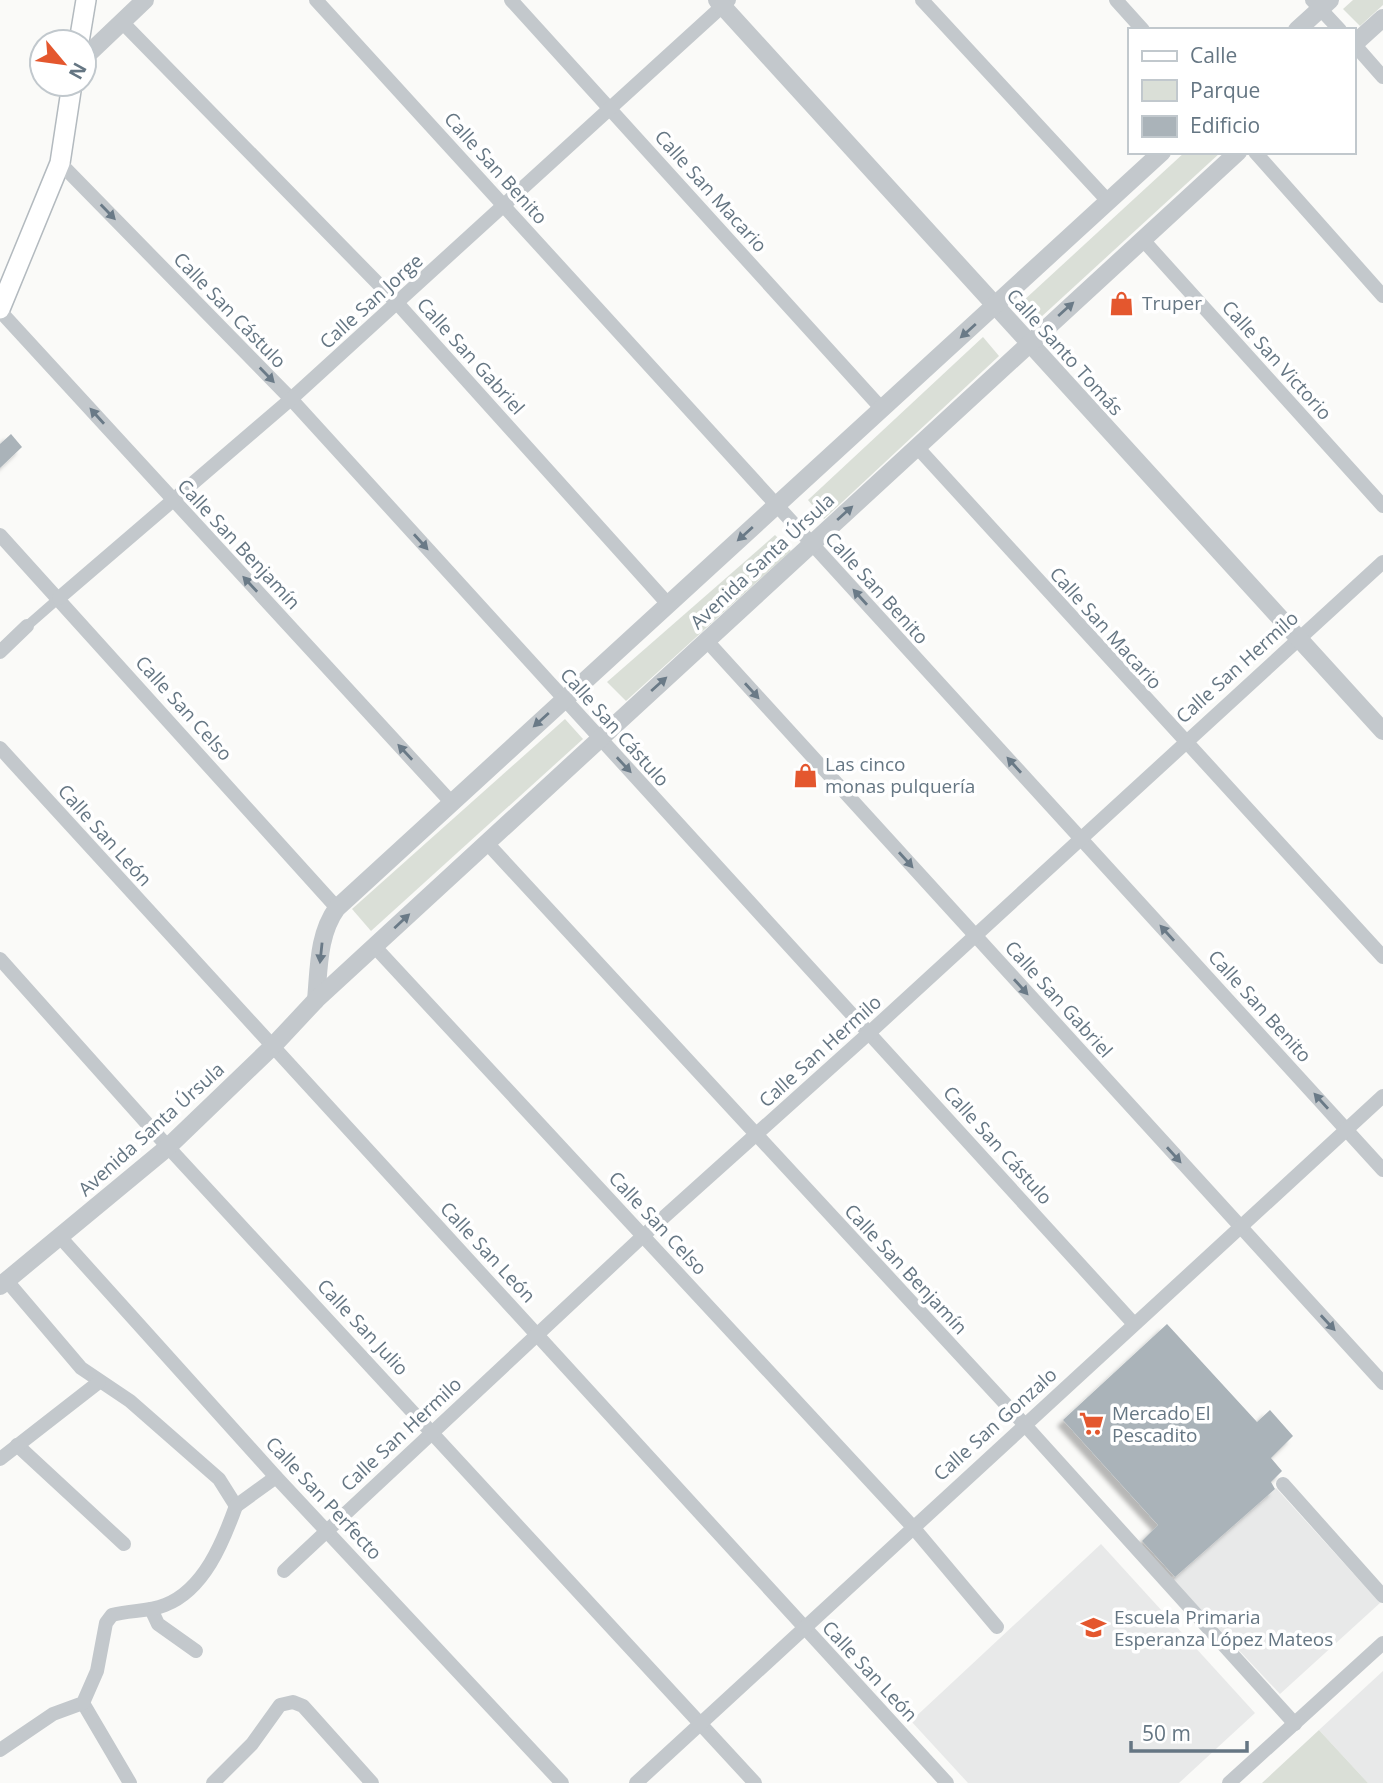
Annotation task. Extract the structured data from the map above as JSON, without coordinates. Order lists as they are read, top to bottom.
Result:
{
  "streets": {
    "street": [
      "Calle San Benito",
      "Calle San Macario",
      "Calle San Jorge",
      "Calle San Cástulo",
      "Calle Santo Tomás",
      "Calle San Gabriel",
      "Calle San Victorio",
      "Calle San Benjamín",
      "Avenida Santa Úrsula",
      "Calle San Hermilo",
      "Calle San Celso",
      "Calle San León",
      "Calle San Julio",
      "Calle San Gonzalo",
      "Calle San Perfecto"
    ]
  },
  "crossings": [
    ["Calle San Benito", "Calle San Jorge"],
    ["Calle San Benito", "Avenida Santa Úrsula"],
    ["Calle San Benito", "Calle San Hermilo"],
    ["Calle San Benito", "Calle San Gonzalo"],
    ["Calle San Macario", "Calle San Jorge"],
    ["Calle San Macario", "Avenida Santa Úrsula"],
    ["Calle San Macario", "Calle San Hermilo"],
    ["Calle San Jorge", "Calle San Cástulo"],
    ["Calle San Jorge", "Calle Santo Tomás"],
    ["Calle San Jorge", "Calle San Gabriel"],
    ["Calle San Jorge", "Calle San Benjamín"],
    ["Calle San Jorge", "Calle San Celso"],
    ["Calle San Cástulo", "Avenida Santa Úrsula"],
    ["Calle San Cástulo", "Calle San Hermilo"],
    ["Calle San Cástulo", "Calle San Gonzalo"],
    ["Calle Santo Tomás", "Avenida Santa Úrsula"],
    ["Calle Santo Tomás", "Calle San Hermilo"],
    ["Calle San Gabriel", "Avenida Santa Úrsula"],
    ["Calle San Gabriel", "Calle San Hermilo"],
    ["Calle San Gabriel", "Calle San Gonzalo"],
    ["Calle San Victorio", "Avenida Santa Úrsula"],
    ["Calle San Benjamín", "Avenida Santa Úrsula"],
    ["Calle San Benjamín", "Calle San Hermilo"],
    ["Calle San Benjamín", "Calle San Gonzalo"],
    ["Avenida Santa Úrsula", "Calle San Celso"],
    ["Avenida Santa Úrsula", "Calle San León"],
    ["Avenida Santa Úrsula", "Calle San Julio"],
    ["Avenida Santa Úrsula", "Calle San Perfecto"],
    ["Calle San Hermilo", "Calle San Celso"],
    ["Calle San Hermilo", "Calle San León"],
    ["Calle San Hermilo", "Calle San Julio"],
    ["Calle San Hermilo", "Calle San Perfecto"],
    ["Calle San Celso", "Calle San Gonzalo"],
    ["Calle San León", "Calle San Gonzalo"],
    ["Calle San Julio", "Calle San Gonzalo"]
  ],
  "one_way": [
    "Calle San Benito",
    "Calle San Cástulo",
    "Calle San Gabriel",
    "Calle San Benjamín"
  ],
  "places": {
    "shop": ["Truper", "Las cinco monas pulquería"],
    "supermarket": ["Mercado El Pescadito"],
    "school or university": ["Escuela Primaria Esperanza López Mateos"]
  },
  "legend": ["Calle", "Parque", "Edificio"],
  "scale_bar": "50 m",
  "north": "bottom right"
}
